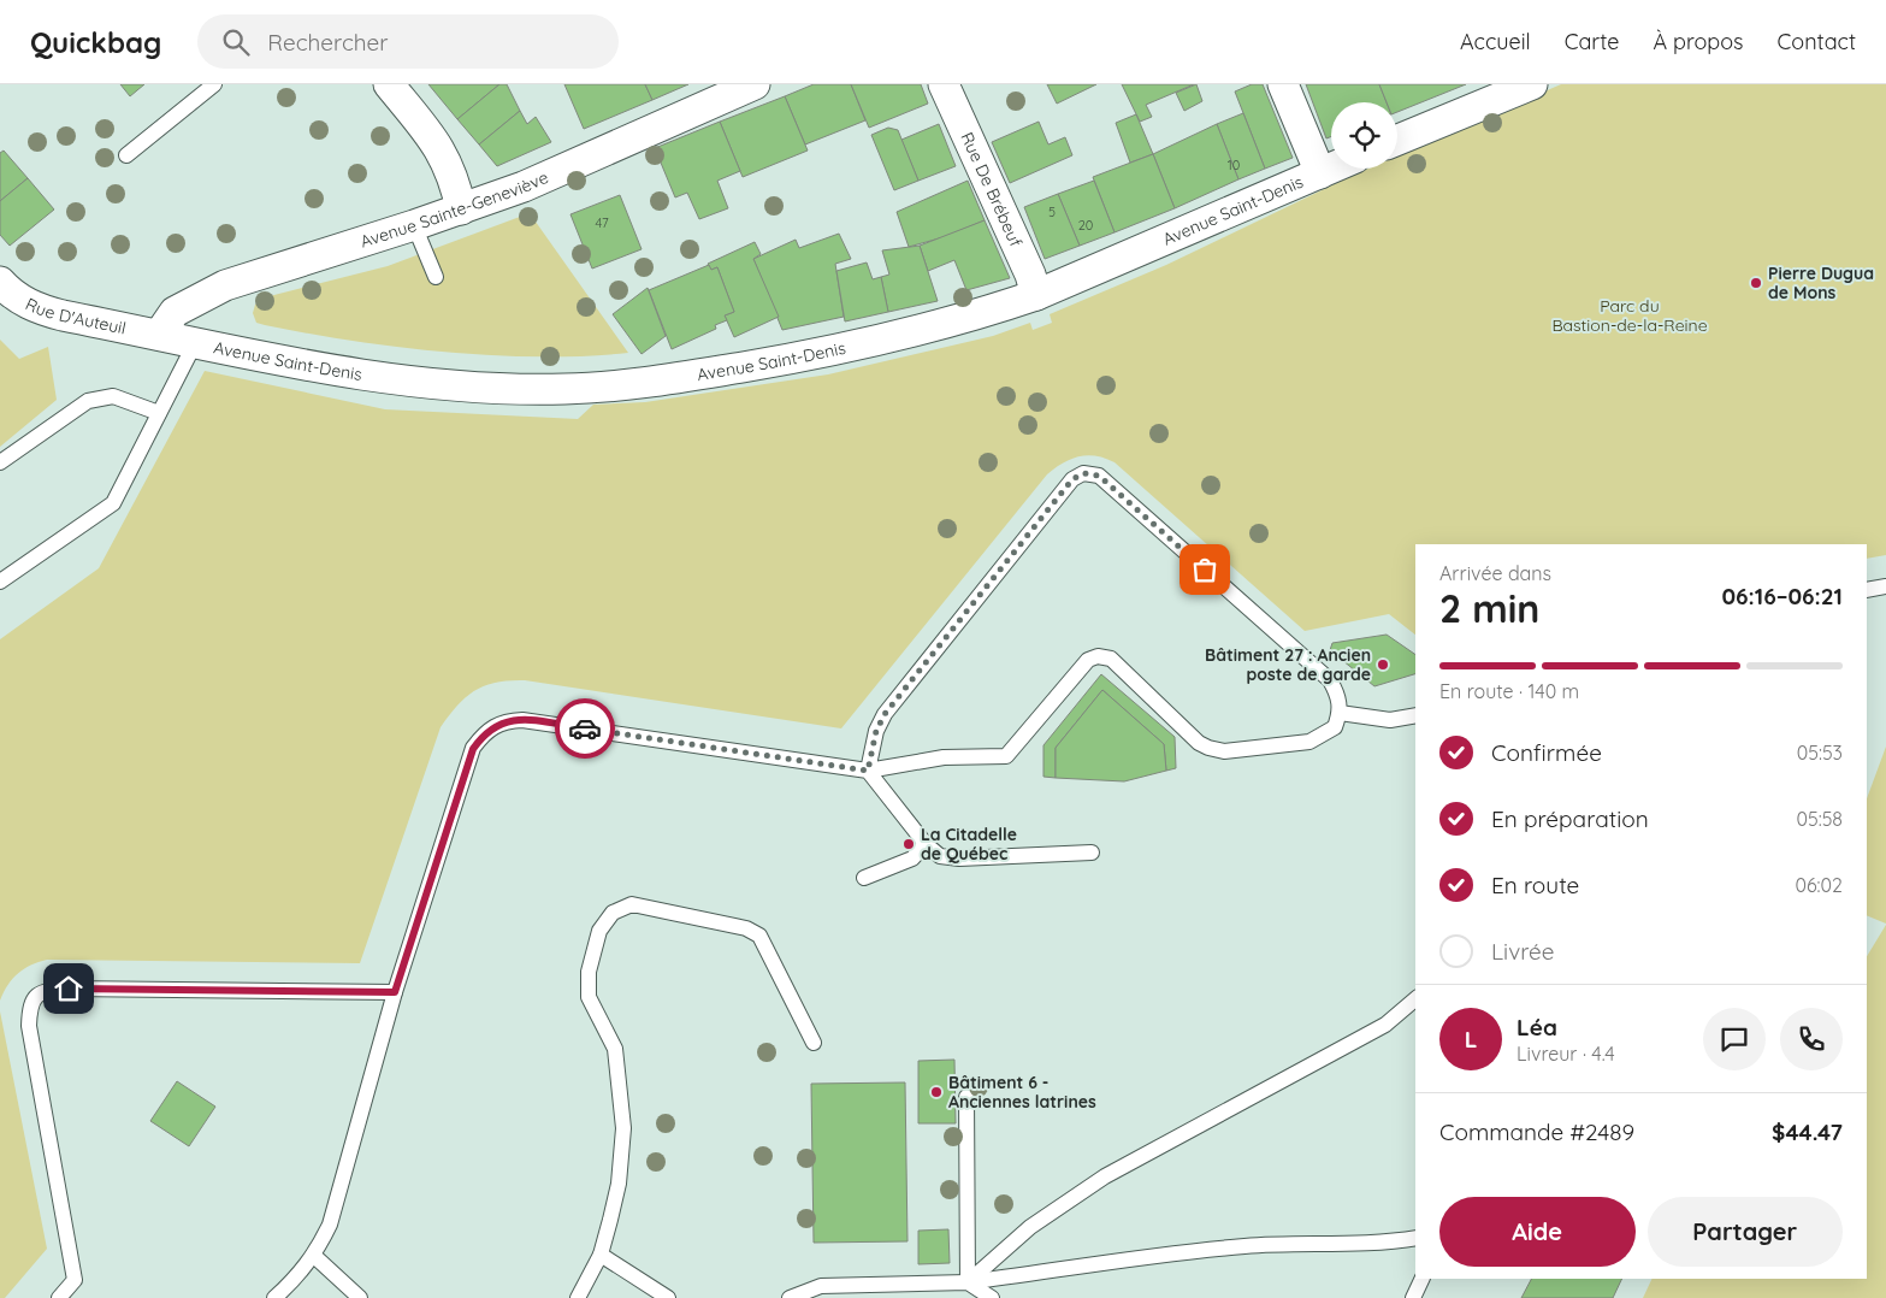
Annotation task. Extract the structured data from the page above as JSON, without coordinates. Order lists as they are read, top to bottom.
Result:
{
  "streets": {
    "street": [
      "Rue De Brébeuf",
      "Avenue Sainte-Geneviève",
      "Avenue Saint-Denis",
      "Rue D'Auteuil"
    ]
  },
  "crossings": [
    ["Rue De Brébeuf", "Avenue Saint-Denis"],
    ["Avenue Sainte-Geneviève", "Avenue Saint-Denis"],
    ["Avenue Sainte-Geneviève", "Rue D'Auteuil"],
    ["Avenue Saint-Denis", "Rue D'Auteuil"]
  ],
  "parks": ["Parc du Bastion-de-la-Reine"],
  "places": [
    "Pierre Dugua de Mons",
    "Bâtiment 27 : Ancien poste de garde",
    "La Citadelle de Québec",
    "Bâtiment 6 - Anciennes latrines"
  ],
  "house_numbers": [
    "10",
    "5",
    "47",
    "20"
  ],
  "page": {
    "header": "Quickbag",
    "search": "Rechercher",
    "nav": [
      "Accueil",
      "Carte",
      "À propos",
      "Contact"
    ],
    "heading": ["2 min", "Arrivée dans", "06:16–06:21"],
    "panel": [
      "Léa",
      "Livreur · 4.4",
      "Commande #2489",
      "$44.47"
    ],
    "bar": "En route · 140 m",
    "list": [
      ["Confirmée", "05:53"],
      ["En préparation", "05:58"],
      ["En route", "06:02"],
      "Livrée"
    ],
    "round": "L",
    "buttons": ["Aide", "Partager"]
  }
}
